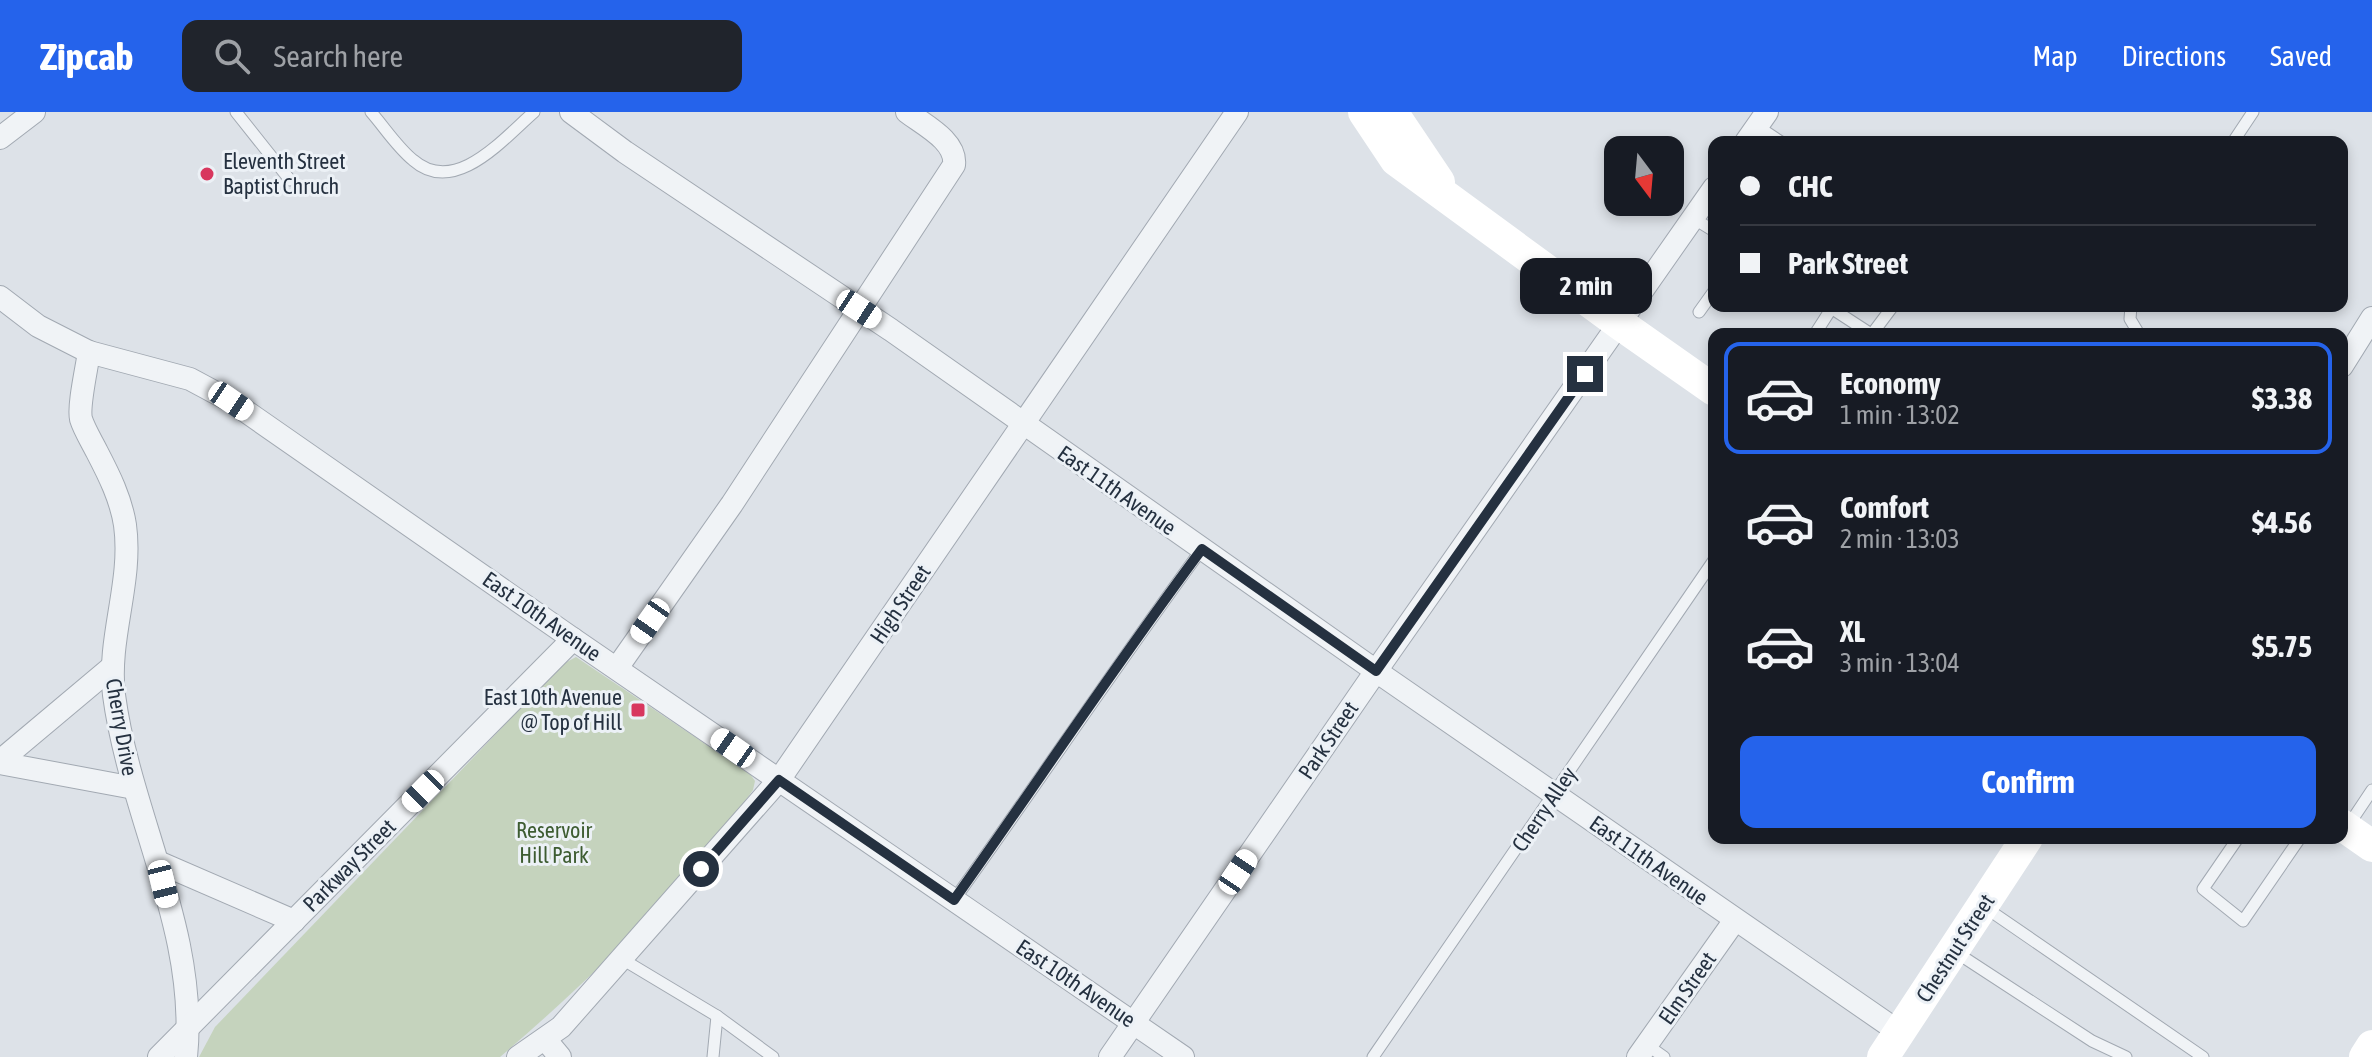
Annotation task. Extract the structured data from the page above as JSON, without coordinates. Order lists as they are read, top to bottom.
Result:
{
  "streets": {
    "street": [
      "East 11th Avenue",
      "High Street",
      "East 10th Avenue",
      "Cherry Drive",
      "Park Street",
      "Parkway Street",
      "Chestnut Street",
      "Elm Street"
    ],
    "lane": ["Cherry Alley"]
  },
  "crossings": [
    ["East 11th Avenue", "High Street"],
    ["East 11th Avenue", "Park Street"],
    ["East 11th Avenue", "Cherry Alley"],
    ["East 11th Avenue", "Chestnut Street"],
    ["East 11th Avenue", "Elm Street"],
    ["High Street", "East 10th Avenue"],
    ["East 10th Avenue", "Cherry Drive"],
    ["East 10th Avenue", "Park Street"],
    ["East 10th Avenue", "Parkway Street"],
    ["Cherry Drive", "Parkway Street"]
  ],
  "parks": ["Reservoir Hill Park"],
  "places": {
    "other": ["Eleventh Street Baptist Chruch"],
    "transit": ["East 10th Avenue @ Top of Hill"]
  },
  "north": "bottom",
  "page": {
    "header": "Zipcab",
    "search": "Search here",
    "nav": ["Map", "Directions", "Saved"],
    "banner": ["CHC", "Park Street"],
    "bubble": "2 min",
    "list": [
      {
        "name": "Economy",
        "note": "1 min · 13:02",
        "value": "$3.38"
      },
      {
        "name": "Comfort",
        "note": "2 min · 13:03",
        "value": "$4.56"
      },
      {
        "name": "XL",
        "note": "3 min · 13:04",
        "value": "$5.75"
      }
    ],
    "buttons": "Confirm"
  }
}
